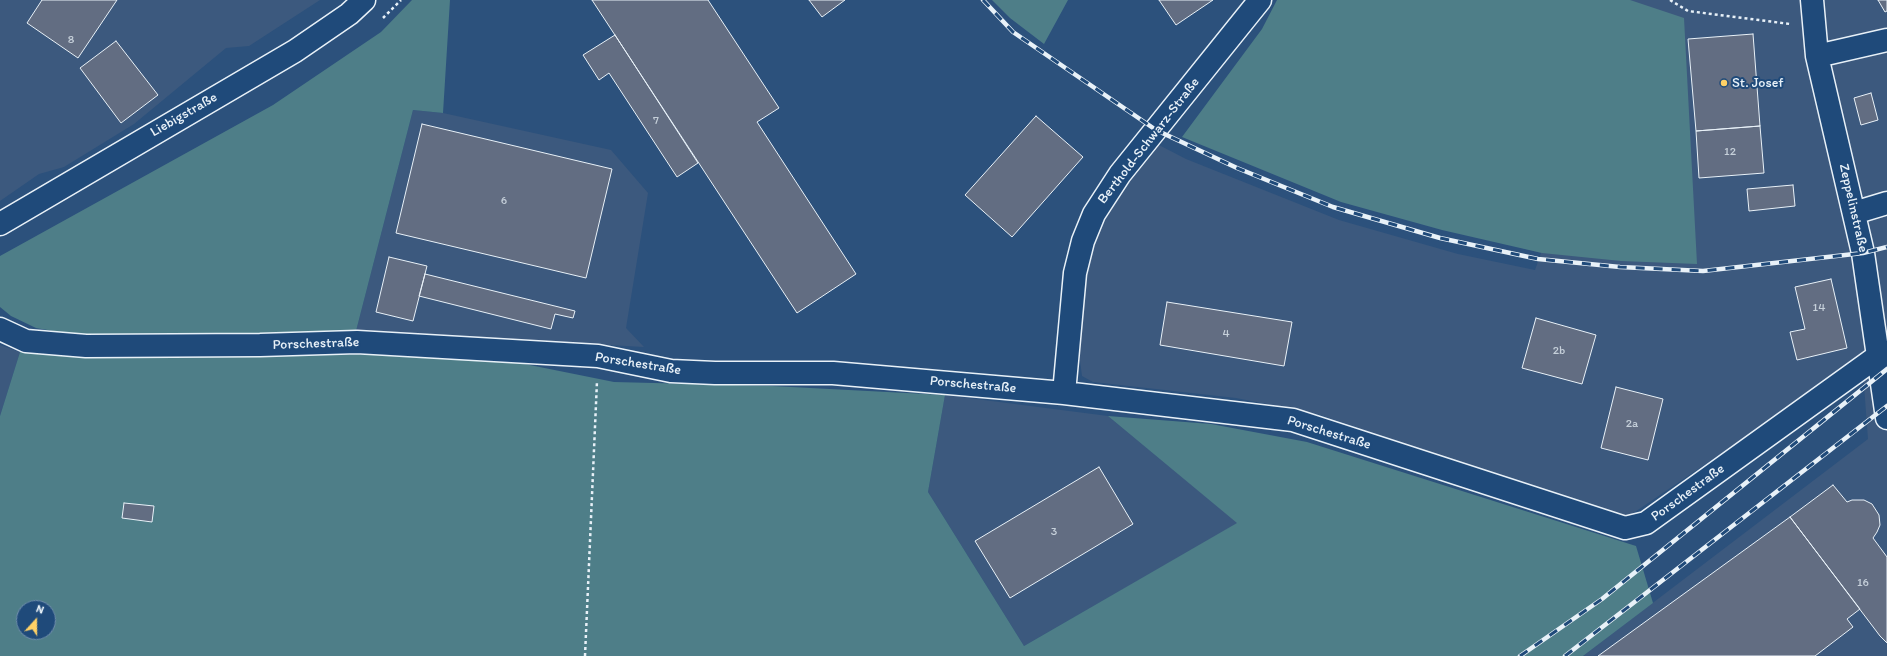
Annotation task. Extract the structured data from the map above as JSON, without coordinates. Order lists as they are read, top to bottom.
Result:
{
  "streets": {
    "street": [
      "Liebigstraße",
      "Berthold-Schwarz-Straße",
      "Zeppelinstraße",
      "Porschestraße"
    ]
  },
  "crossings": [
    ["Berthold-Schwarz-Straße", "Porschestraße"],
    ["Zeppelinstraße", "Porschestraße"]
  ],
  "places": ["St. Josef"],
  "house_numbers": [
    "8",
    "7",
    "12",
    "6",
    "14",
    "4",
    "2b",
    "2a",
    "3",
    "16"
  ],
  "north": "top"
}
